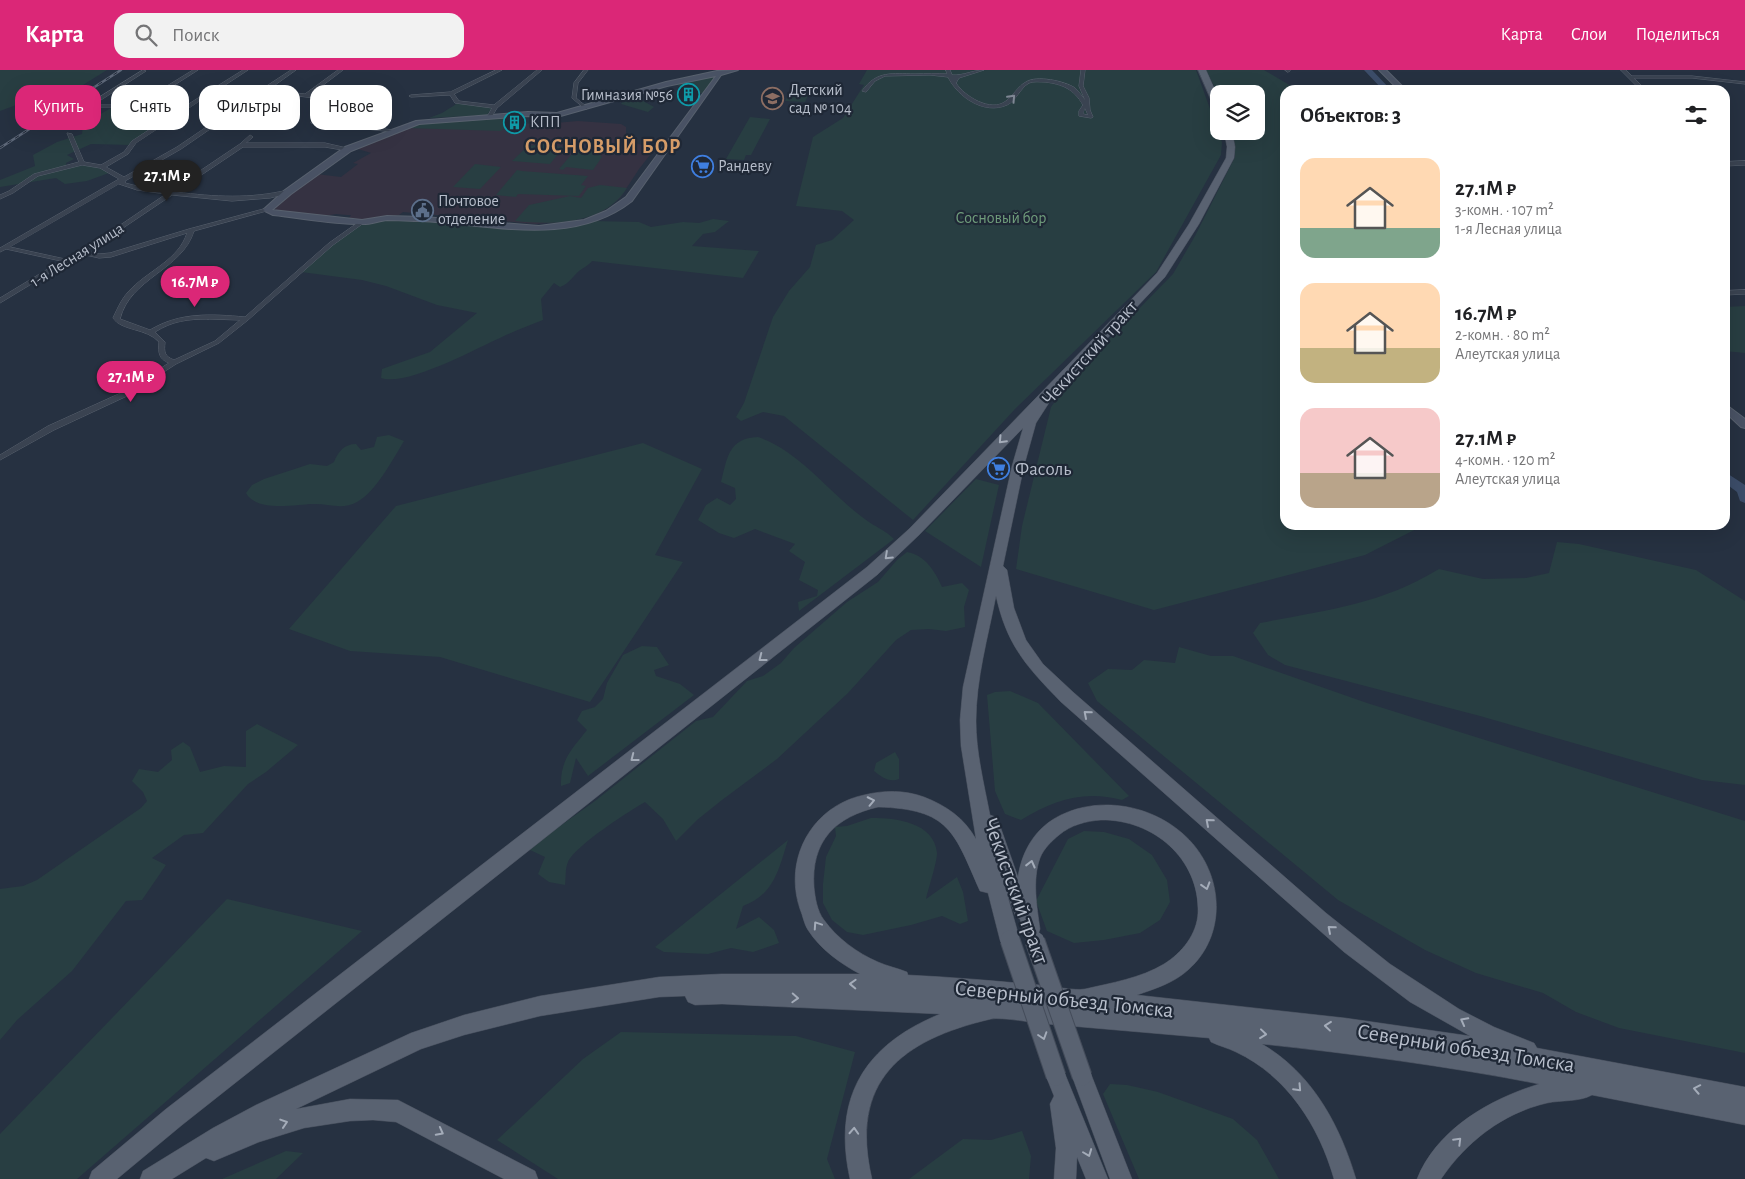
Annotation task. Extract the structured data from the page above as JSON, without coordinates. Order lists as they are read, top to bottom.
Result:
{
  "streets": {
    "main road": ["Чекистский тракт", "Северный объезд Томска"],
    "street": ["1-я Лесная улица"]
  },
  "districts": ["СОСНОВЫЙ БОР"],
  "parks": ["Сосновый бор"],
  "places": {
    "building": ["Гимназия №56", "КПП"],
    "school or university": ["Детский сад № 104"],
    "supermarket": ["Рандеву", "Фасоль"],
    "public building": ["Почтовое отделение"]
  },
  "page": {
    "header": "Карта",
    "search": "Поиск",
    "nav": ["Карта", "Слои", "Поделиться"],
    "chip": [
      "Купить",
      "Снять",
      "Фильтры",
      "Новое"
    ],
    "heading": "Объектов: 3",
    "list": [
      {
        "name": "27.1M ₽",
        "note": "3-комн. · 107 m² · 1-я Лесная улица"
      },
      {
        "name": "16.7M ₽",
        "note": "2-комн. · 80 m² · Алеутская улица"
      },
      {
        "name": "27.1M ₽",
        "note": "4-комн. · 120 m² · Алеутская улица"
      }
    ],
    "price": ["27.1M ₽", "16.7M ₽", "27.1M ₽"]
  }
}
